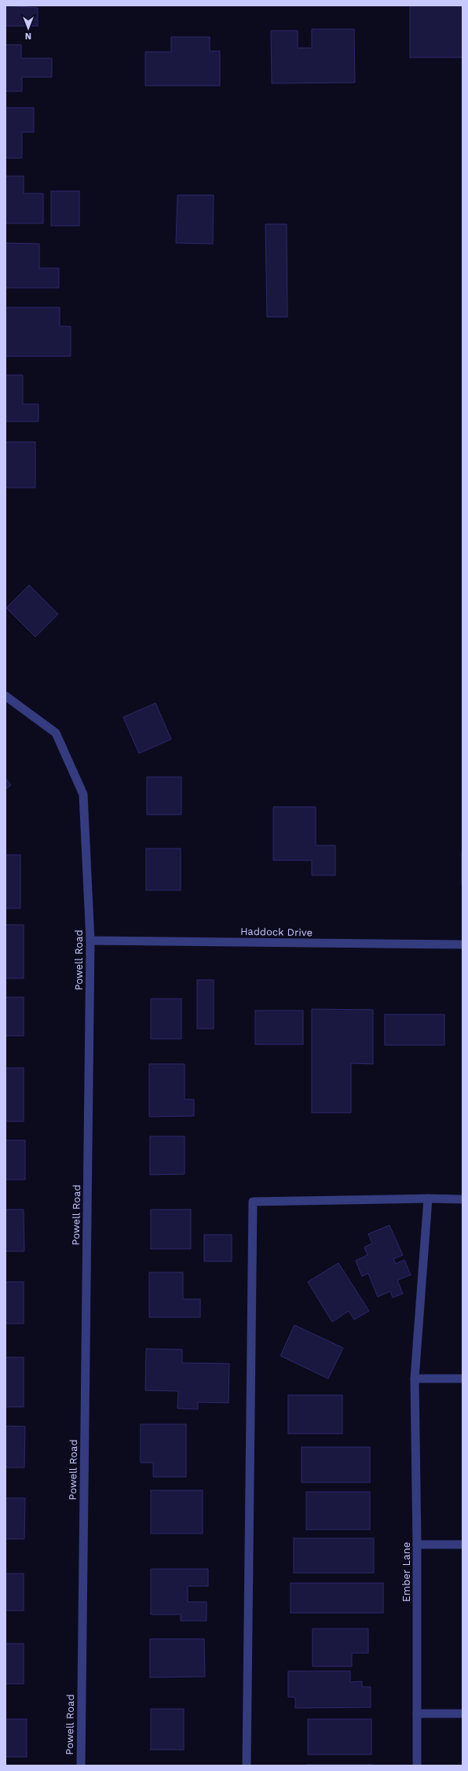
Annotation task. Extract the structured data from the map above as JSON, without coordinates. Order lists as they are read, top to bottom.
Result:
{
  "streets": {
    "street": ["Haddock Drive", "Powell Road", "Ember Lane"]
  },
  "crossings": [
    ["Haddock Drive", "Powell Road"]
  ],
  "north": "bottom"
}
